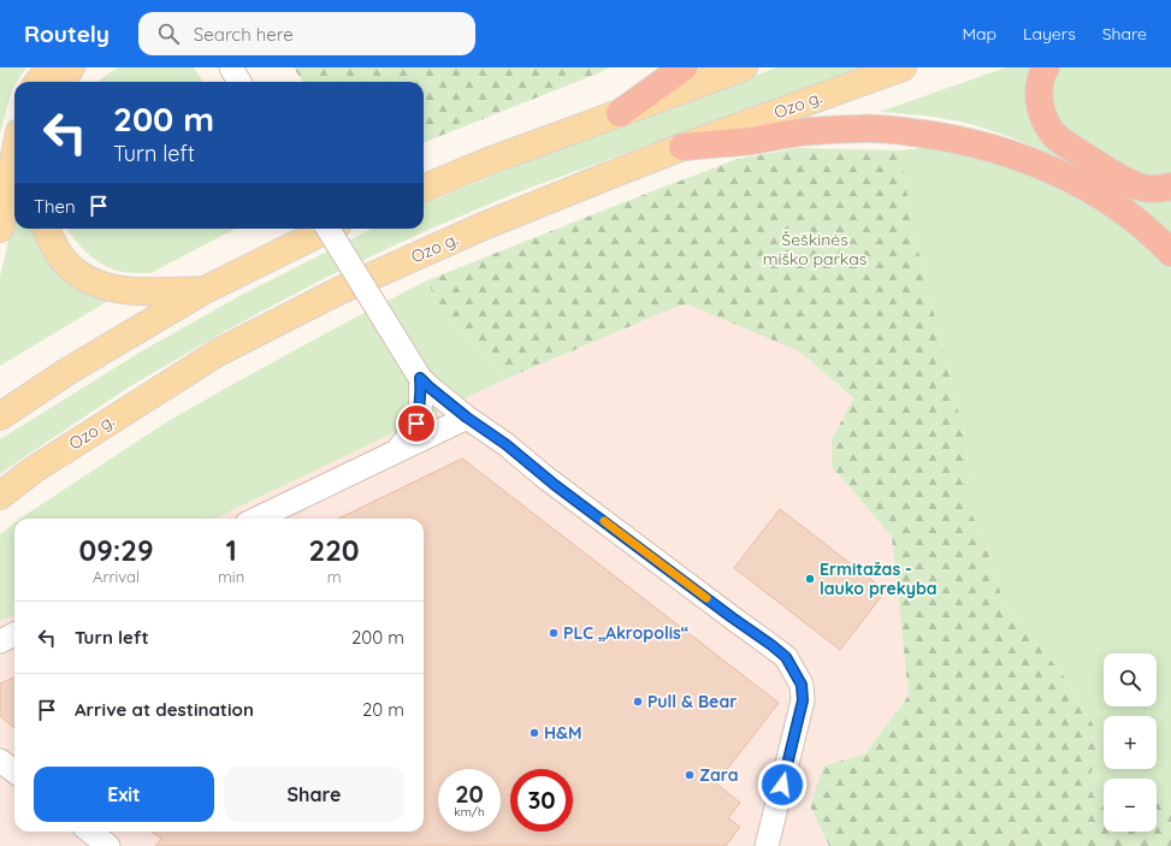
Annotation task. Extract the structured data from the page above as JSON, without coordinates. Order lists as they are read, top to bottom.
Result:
{
  "streets": {
    "main road": ["Ozo g."]
  },
  "parks": ["Šeškinės miško parkas"],
  "places": [
    "Ermitažas - lauko prekyba",
    "PLC „Akropolis“",
    "Pull & Bear",
    "H&M",
    "Zara"
  ],
  "page": {
    "header": "Routely",
    "search": "Search here",
    "nav": ["Map", "Layers", "Share"],
    "turn": ["200 m", "Turn left"],
    "then": "Then",
    "eta": [
      "09:29",
      "Arrival",
      "1",
      "min",
      "220",
      "m"
    ],
    "list": [
      {
        "name": "Turn left",
        "value": "200 m"
      },
      {
        "name": "Arrive at destination",
        "value": "20 m"
      }
    ],
    "map_buttons": ["+", "−"],
    "buttons": ["Exit", "Share"],
    "speed": "20 km/h",
    "limit": "30"
  }
}
